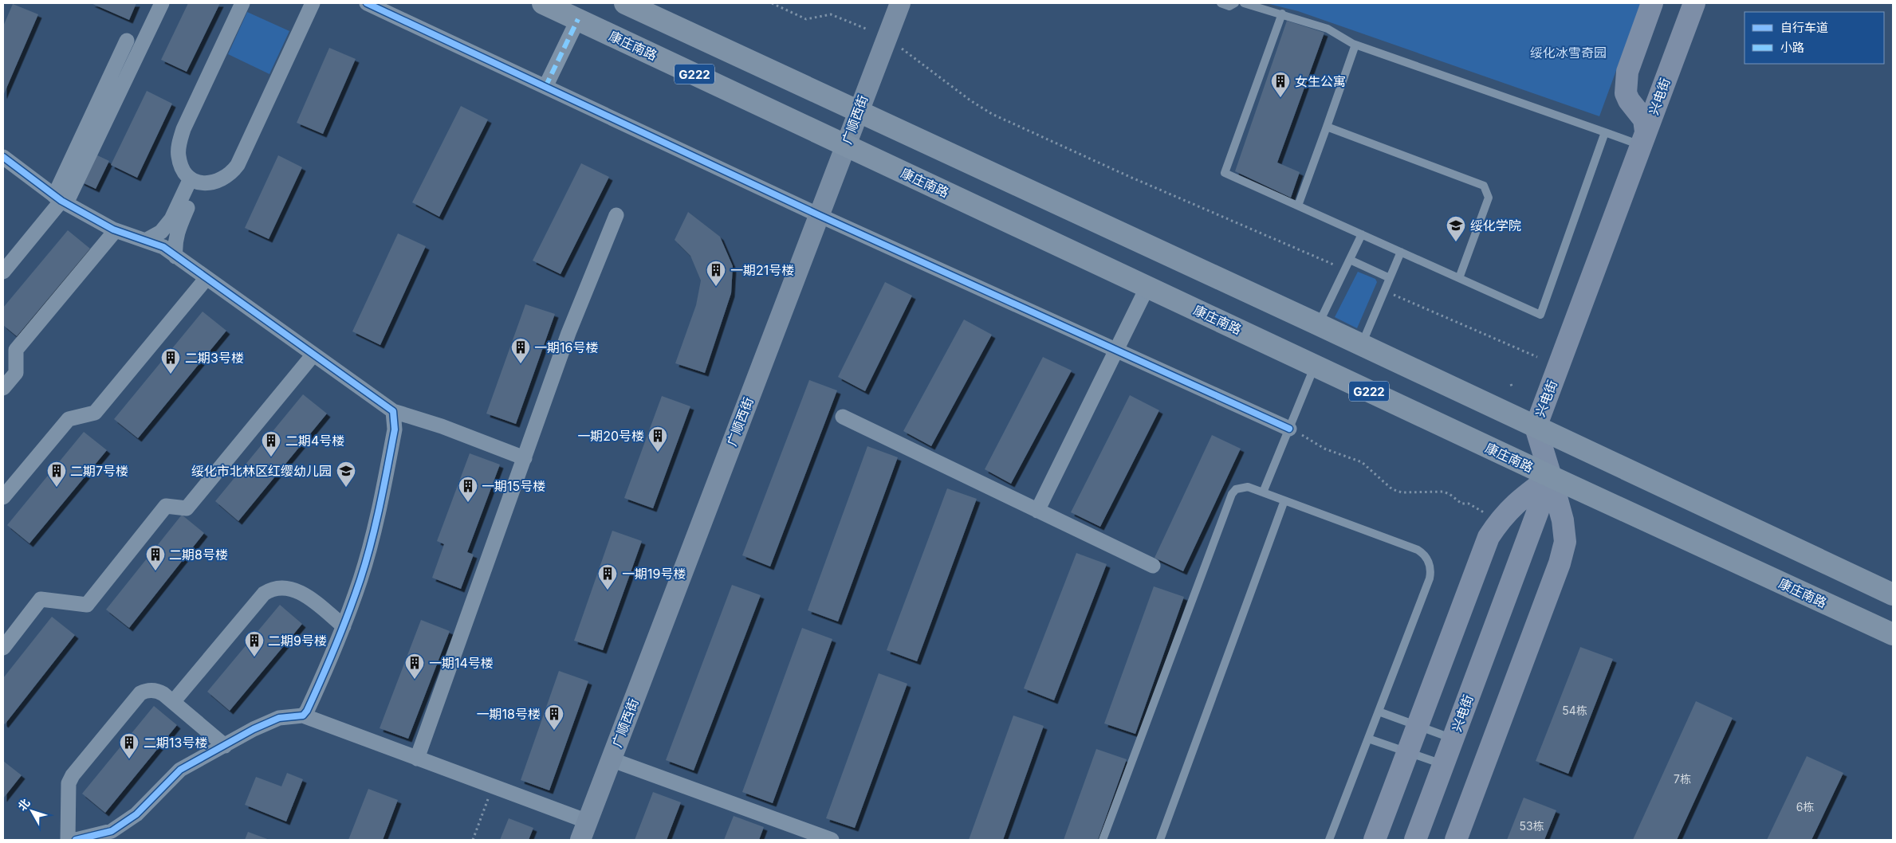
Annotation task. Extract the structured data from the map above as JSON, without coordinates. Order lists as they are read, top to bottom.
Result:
{
  "streets": {
    "highway": ["康庄南路", "G222"],
    "main road": ["兴电街", "广顺西街"]
  },
  "crossings": [
    ["康庄南路", "兴电街"],
    ["康庄南路", "广顺西街"],
    ["G222", "兴电街"],
    ["G222", "广顺西街"]
  ],
  "parks": ["绥化冰雪奇园"],
  "places": {
    "building": [
      "女生公寓",
      "一期21号楼",
      "一期16号楼",
      "二期3号楼",
      "一期20号楼",
      "二期4号楼",
      "二期7号楼",
      "一期15号楼",
      "二期8号楼",
      "一期19号楼",
      "二期9号楼",
      "一期14号楼",
      "一期18号楼",
      "二期13号楼"
    ],
    "school or university": ["绥化学院", "绥化市北林区红缨幼儿园"]
  },
  "house_numbers": [
    "54栋",
    "7栋",
    "6栋",
    "53栋"
  ],
  "legend": ["自行车道", "小路"],
  "north": "top left"
}
